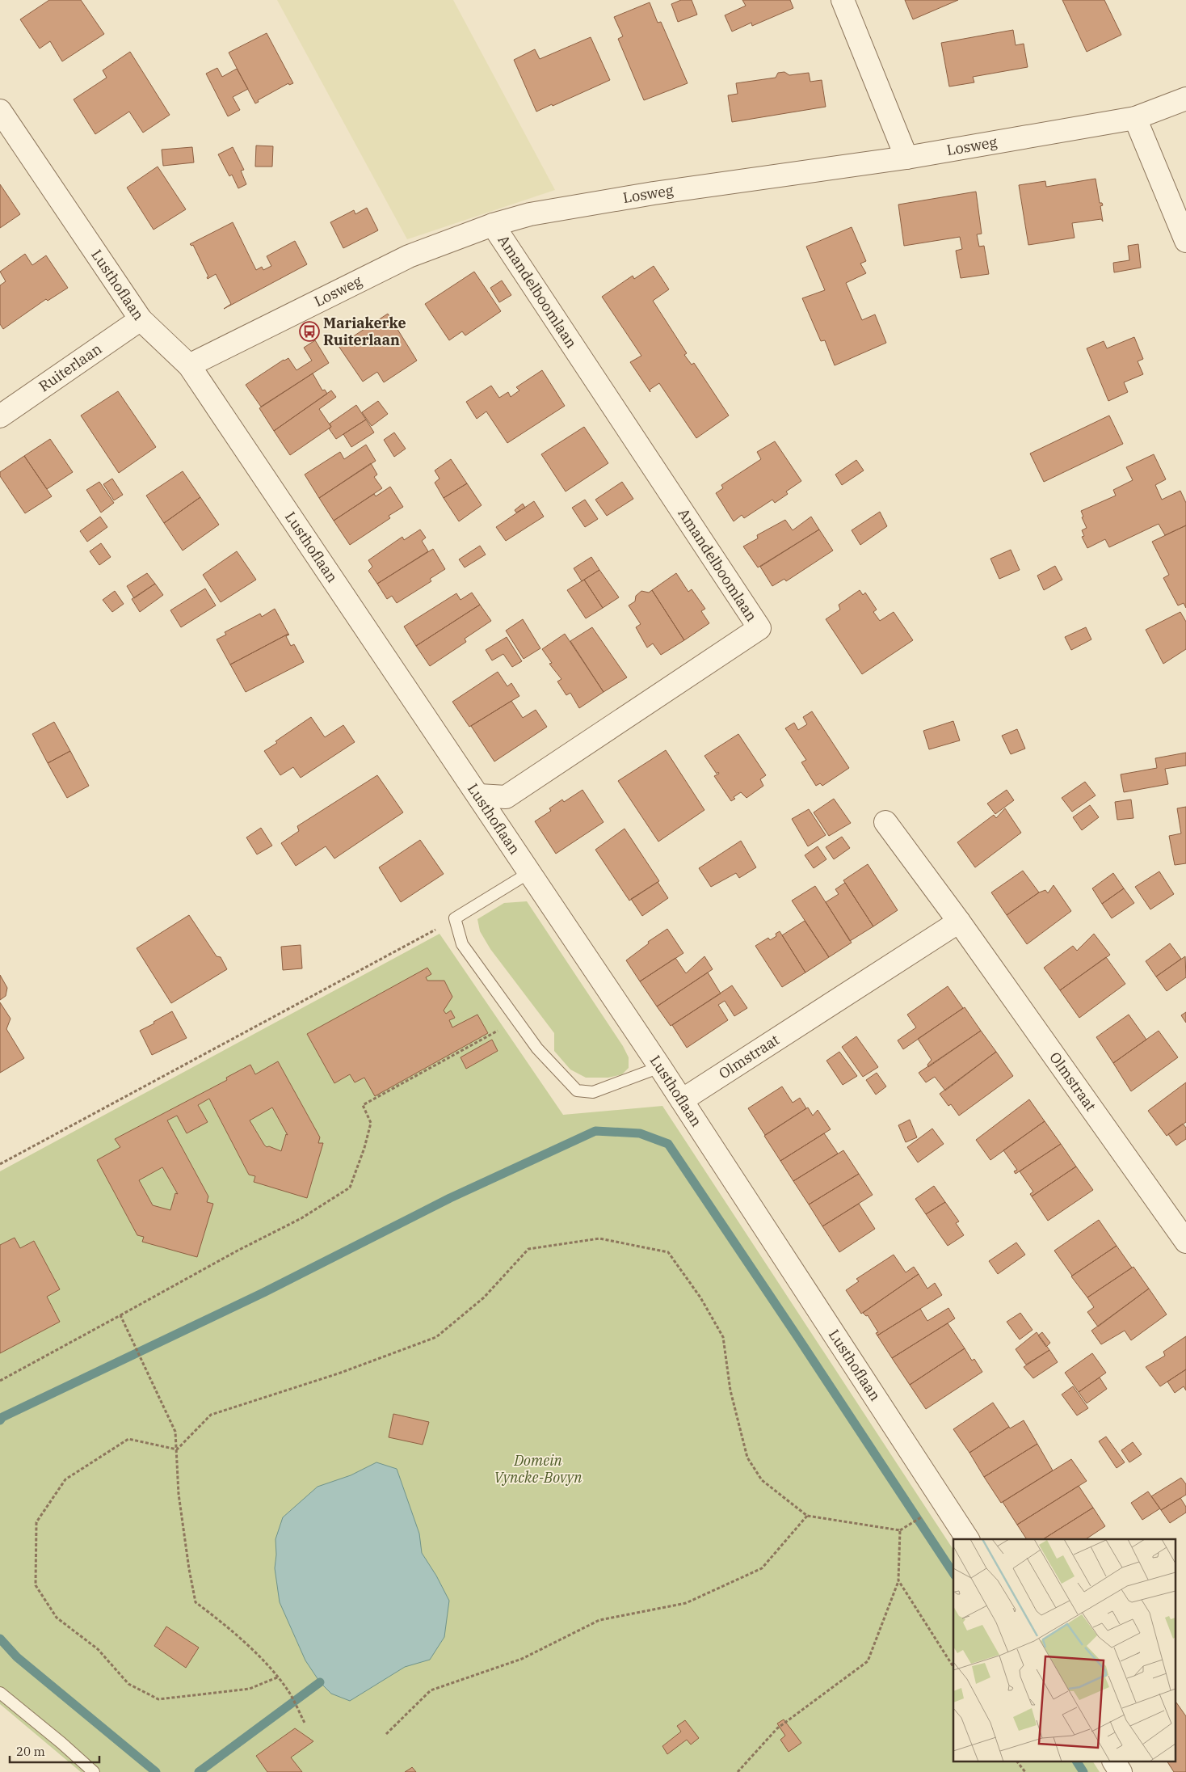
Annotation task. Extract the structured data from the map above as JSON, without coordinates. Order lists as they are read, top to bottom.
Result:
{
  "streets": {
    "street": [
      "Losweg",
      "Lusthoflaan",
      "Amandelboomlaan",
      "Ruiterlaan",
      "Olmstraat"
    ]
  },
  "crossings": [
    ["Losweg", "Lusthoflaan"],
    ["Losweg", "Amandelboomlaan"],
    ["Lusthoflaan", "Amandelboomlaan"],
    ["Lusthoflaan", "Ruiterlaan"],
    ["Lusthoflaan", "Olmstraat"]
  ],
  "parks": ["Domein Vyncke-Bovyn"],
  "places": {
    "bus stop": ["Mariakerke Ruiterlaan"]
  },
  "scale_bar": "20 m"
}
